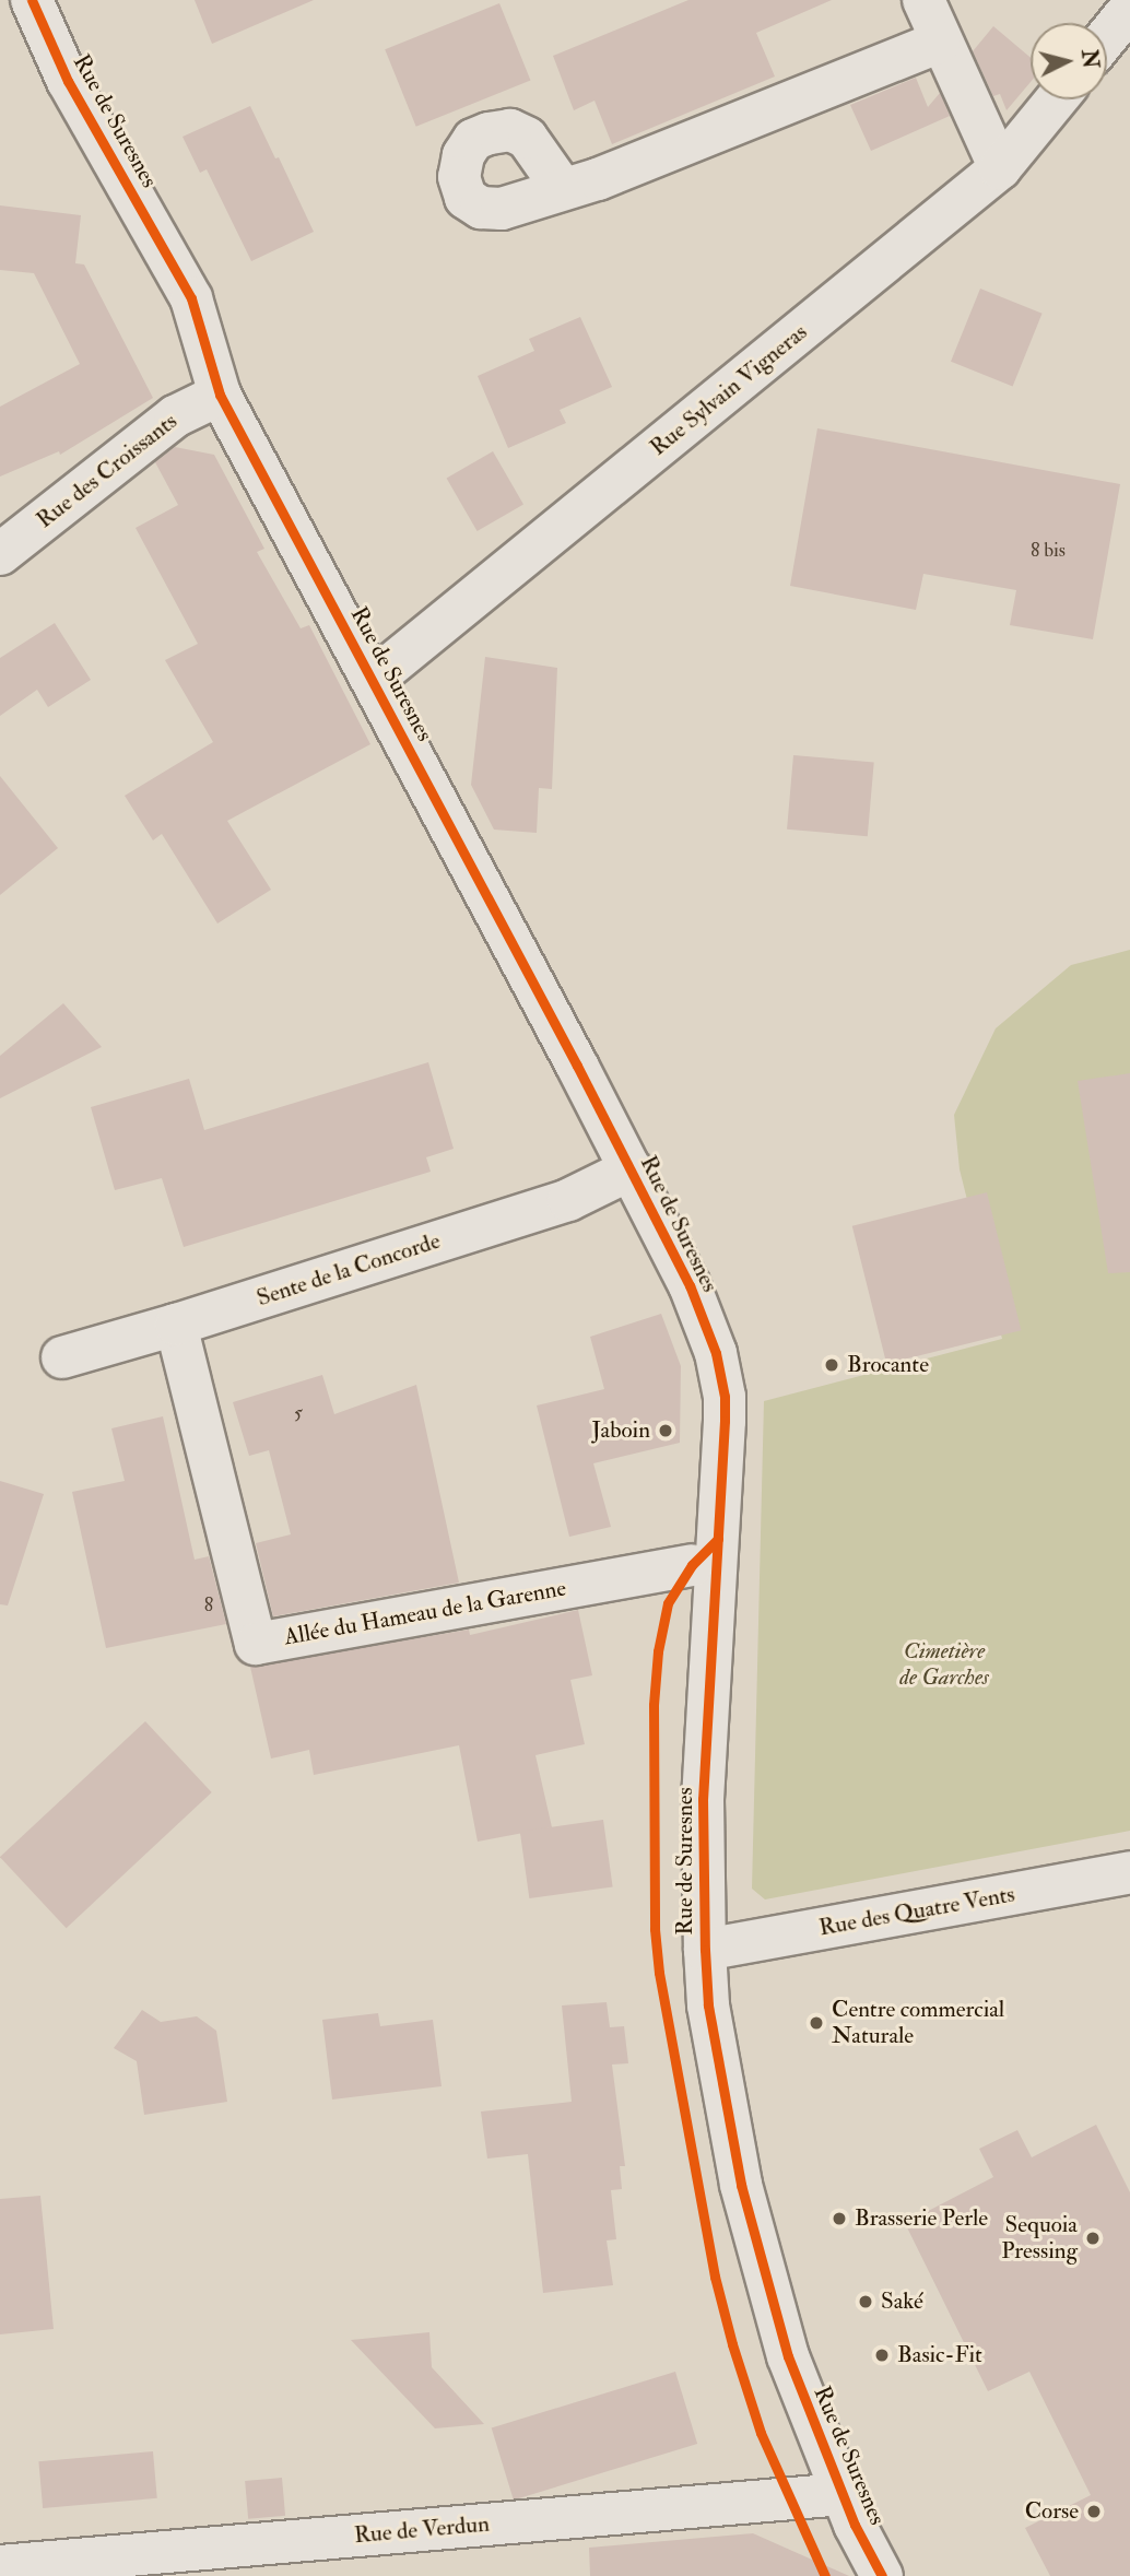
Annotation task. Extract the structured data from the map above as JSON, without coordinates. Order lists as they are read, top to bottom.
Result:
{
  "streets": {
    "street": [
      "Rue de Suresnes",
      "Rue Sylvain Vigneras",
      "Rue des Croissants",
      "Sente de la Concorde",
      "Allée du Hameau de la Garenne",
      "Rue des Quatre Vents",
      "Rue de Verdun"
    ]
  },
  "crossings": [
    ["Rue de Suresnes", "Rue Sylvain Vigneras"],
    ["Rue de Suresnes", "Rue des Croissants"],
    ["Rue de Suresnes", "Sente de la Concorde"],
    ["Rue de Suresnes", "Rue des Quatre Vents"],
    ["Rue de Suresnes", "Rue de Verdun"],
    ["Sente de la Concorde", "Allée du Hameau de la Garenne"]
  ],
  "parks": ["Cimetière de Garches"],
  "places": [
    "Brocante",
    "Jaboin",
    "Centre commercial Naturale",
    "Brasserie Perle",
    "Sequoia Pressing",
    "Saké",
    "Basic-Fit",
    "Corse"
  ],
  "house_numbers": ["8 bis", "5", "8"],
  "north": "right"
}
